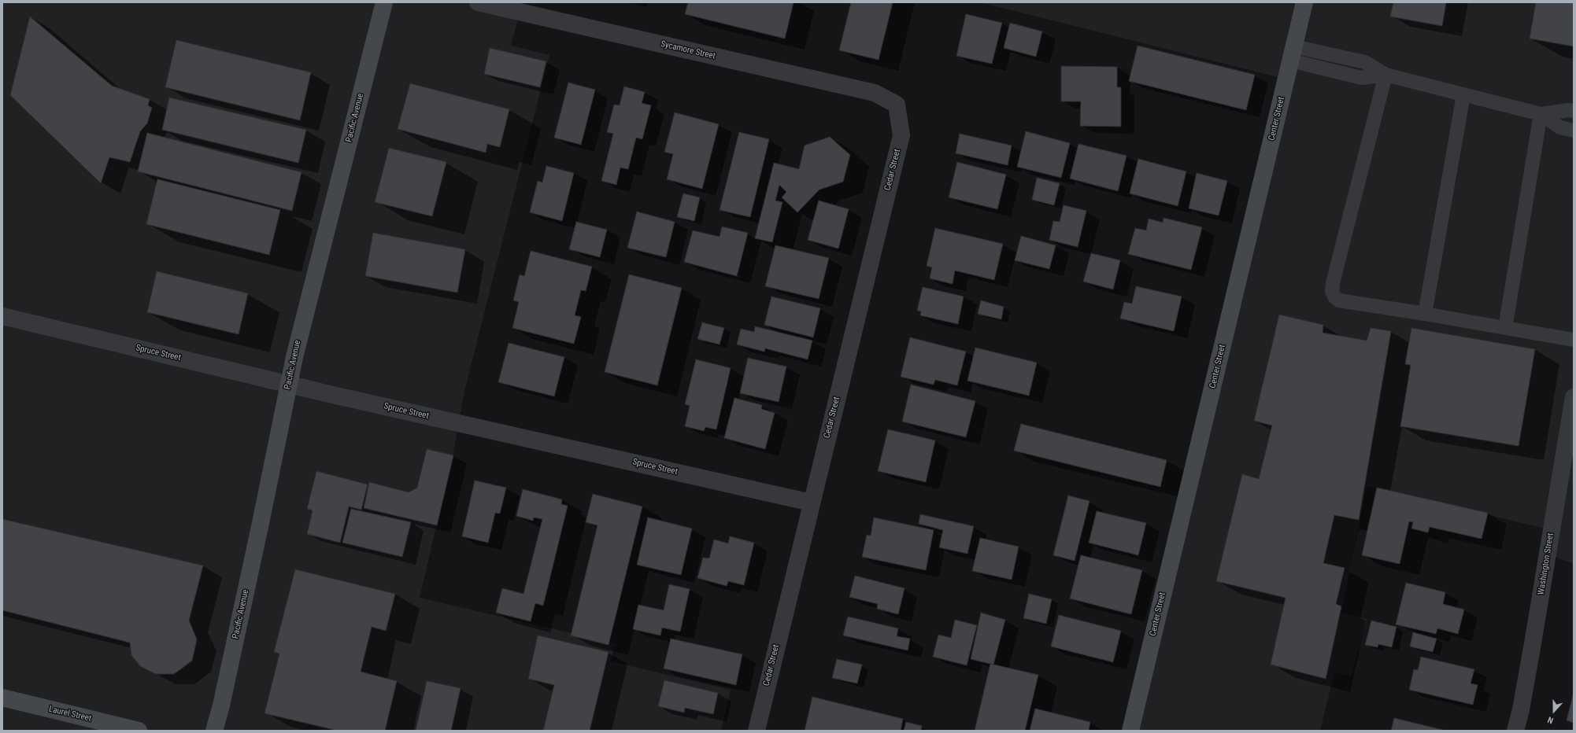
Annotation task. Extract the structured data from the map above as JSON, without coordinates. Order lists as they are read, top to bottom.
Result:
{
  "streets": {
    "street": [
      "Sycamore Street",
      "Pacific Avenue",
      "Center Street",
      "Cedar Street",
      "Spruce Street",
      "Washington Street",
      "Laurel Street"
    ]
  },
  "crossings": [
    ["Sycamore Street", "Cedar Street"],
    ["Pacific Avenue", "Spruce Street"],
    ["Cedar Street", "Spruce Street"]
  ],
  "north": "bottom"
}
